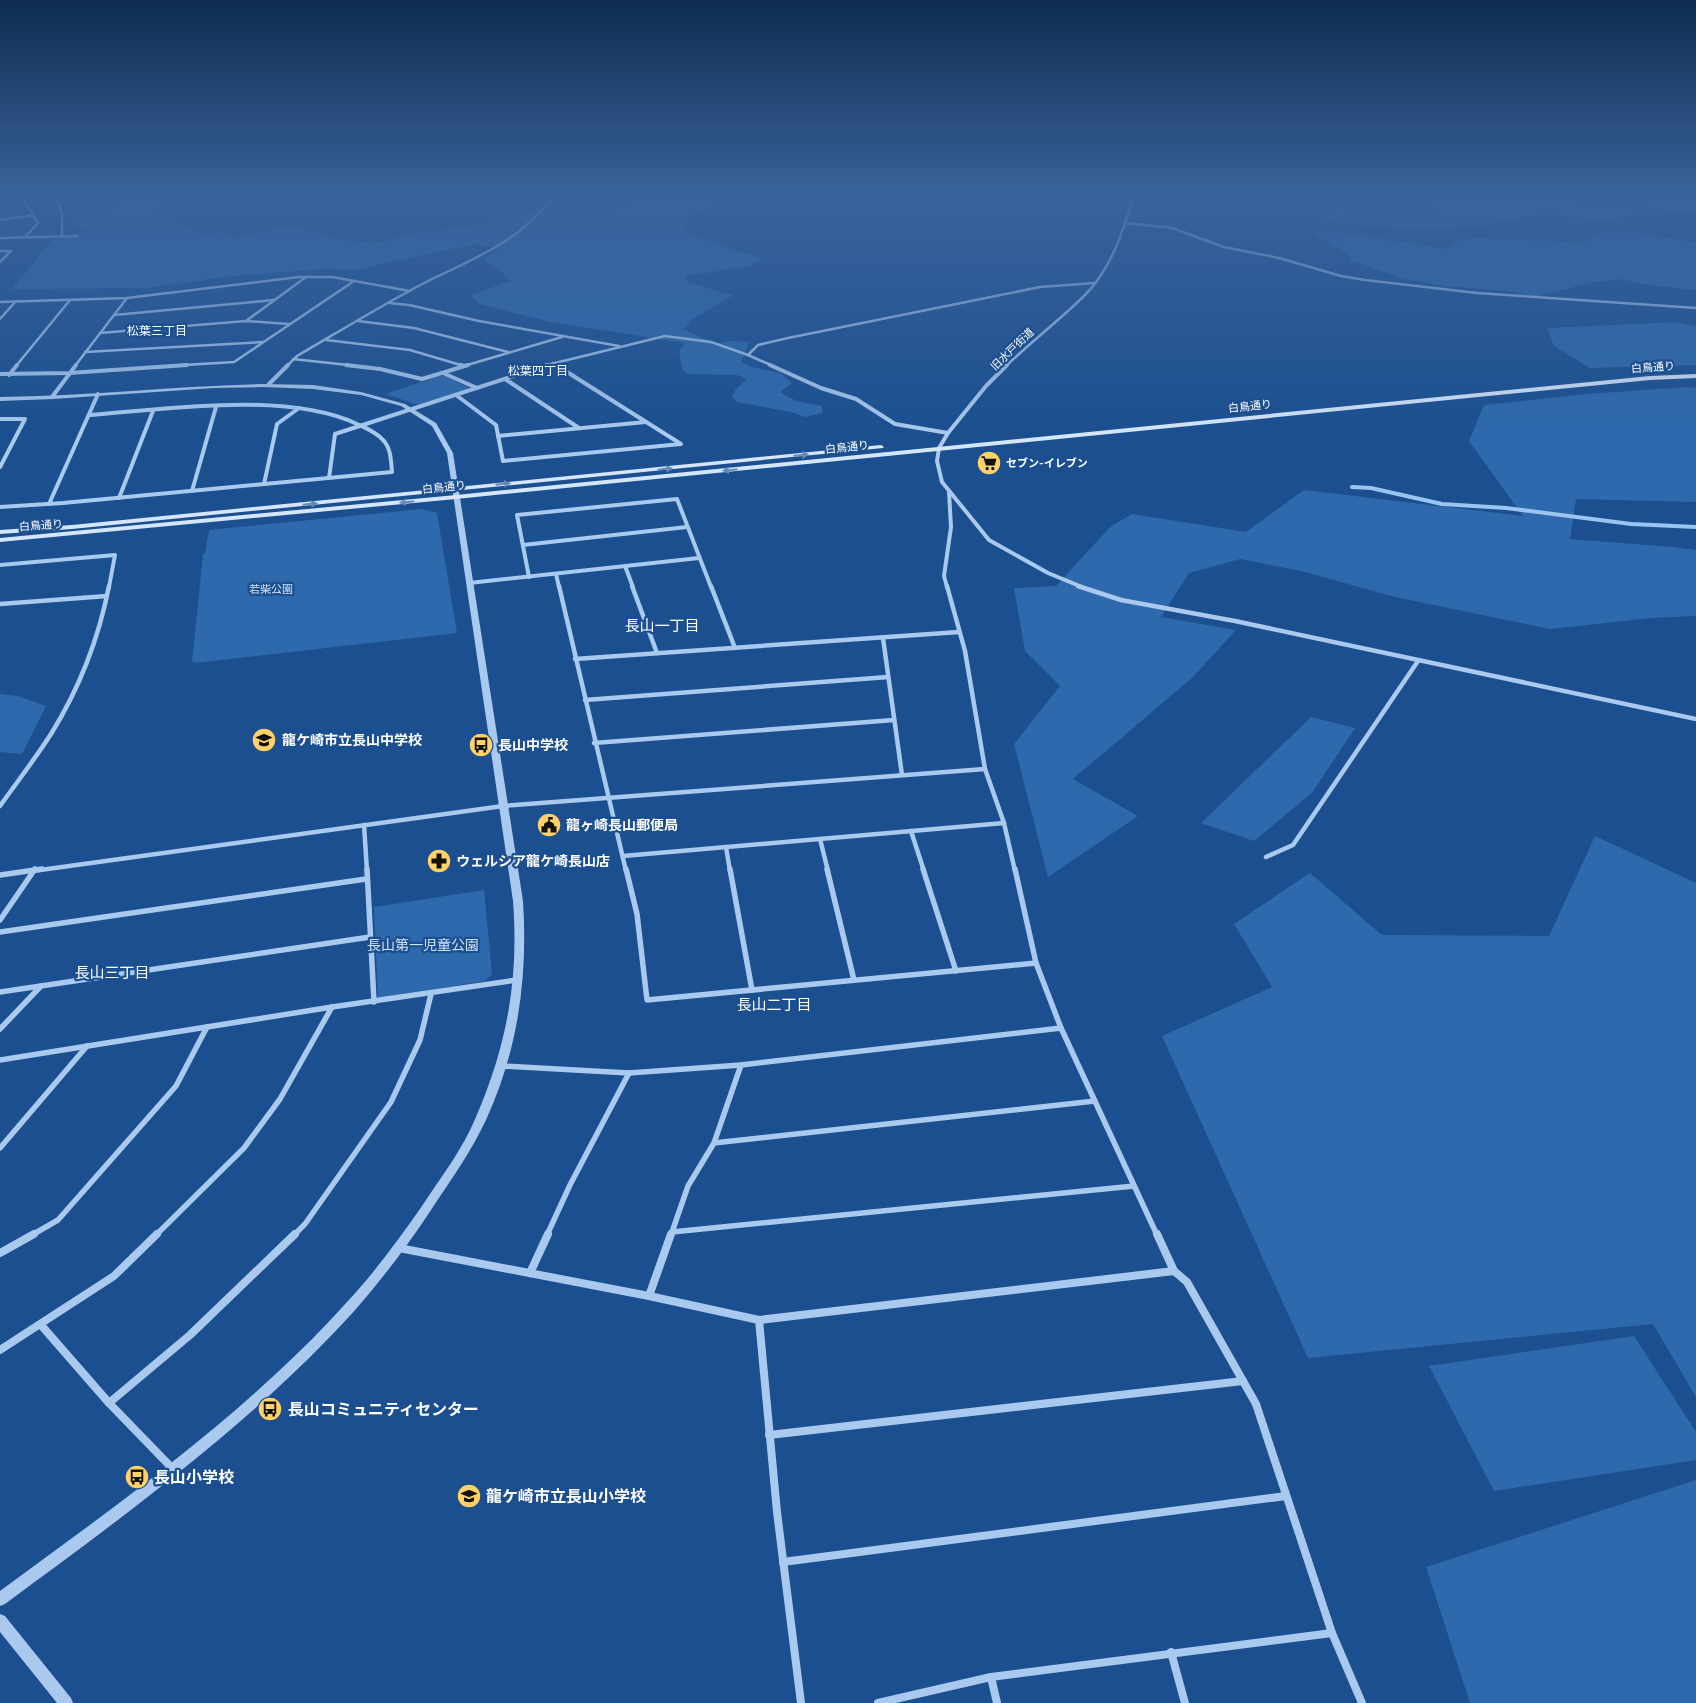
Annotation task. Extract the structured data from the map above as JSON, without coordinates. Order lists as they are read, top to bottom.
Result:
{
  "streets": {
    "main road": ["白鳥通り"],
    "street": ["旧水戸街道"]
  },
  "crossings": [
    ["旧水戸街道", "白鳥通り"]
  ],
  "districts": [
    "松葉三丁目",
    "松葉四丁目",
    "長山一丁目",
    "長山三丁目",
    "長山二丁目"
  ],
  "parks": ["若柴公園", "長山第一児童公園"],
  "places": {
    "supermarket": ["セブン-イレブン"],
    "school or university": ["龍ケ崎市立長山中学校", "龍ケ崎市立長山小学校"],
    "bus stop": ["長山中学校", "長山コミュニティセンター", "長山小学校"],
    "public building": ["龍ヶ崎長山郵便局"],
    "pharmacy": ["ウェルシア龍ケ崎長山店"]
  }
}
